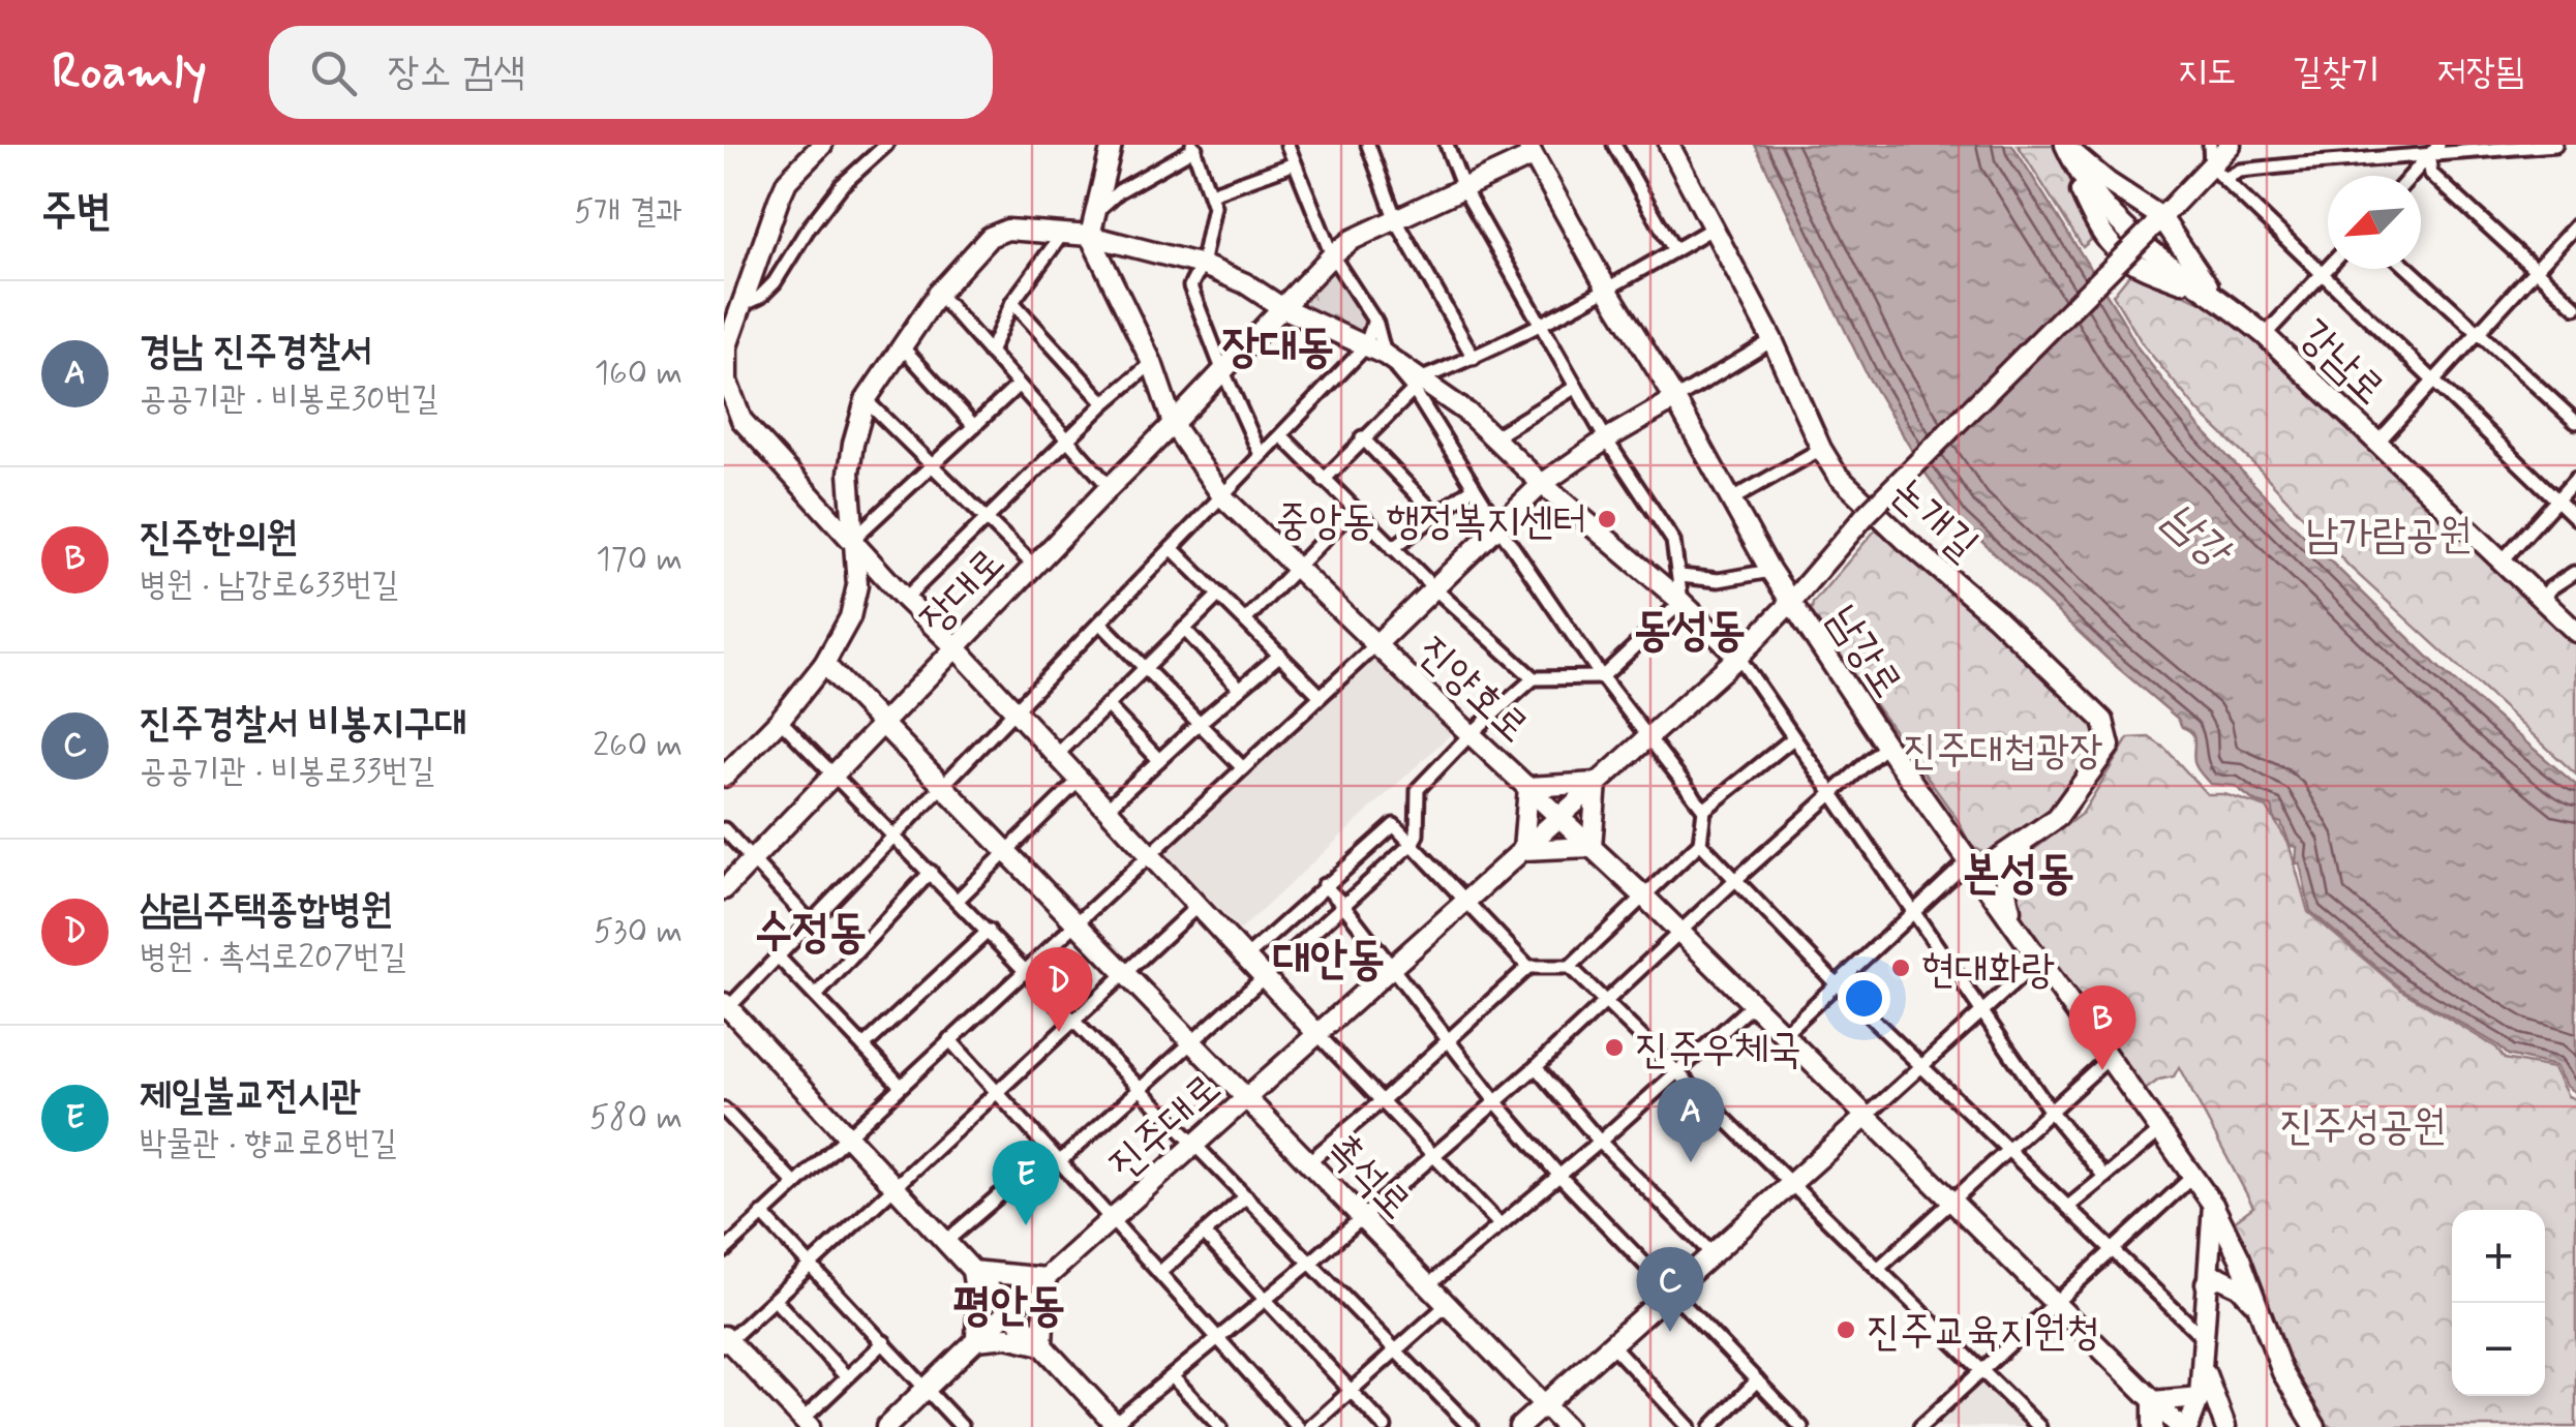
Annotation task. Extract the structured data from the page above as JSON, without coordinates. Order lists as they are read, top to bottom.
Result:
{
  "streets": {
    "street": [
      "강남로",
      "논개길",
      "장대로",
      "남강로",
      "진양호로",
      "진주대로",
      "촉석로"
    ]
  },
  "crossings": [
    ["논개길", "남강로"],
    ["장대로", "남강로"],
    ["장대로", "진양호로"],
    ["장대로", "촉석로"],
    ["남강로", "진주대로"],
    ["진양호로", "진주대로"],
    ["진주대로", "촉석로"]
  ],
  "districts": [
    "장대동",
    "동성동",
    "본성동",
    "수정동",
    "대안동",
    "평안동"
  ],
  "water": ["남강"],
  "parks": ["남가람공원", "진주대첩광장", "진주성공원"],
  "places": [
    "중앙동 행정복지센터",
    "현대화랑",
    "진주우체국",
    "진주교육지원청"
  ],
  "north": "bottom left",
  "page": {
    "header": "Roamly",
    "search": "장소 검색",
    "nav": ["지도", "길찾기", "저장됨"],
    "heading": ["주변", "5개 결과"],
    "list": [
      {
        "mark": "A",
        "name": "경남 진주경찰서",
        "note": "공공기관 · 비봉로30번길",
        "value": "160 m"
      },
      {
        "mark": "B",
        "name": "진주한의원",
        "note": "병원 · 남강로633번길",
        "value": "170 m"
      },
      {
        "mark": "C",
        "name": "진주경찰서 비봉지구대",
        "note": "공공기관 · 비봉로33번길",
        "value": "260 m"
      },
      {
        "mark": "D",
        "name": "삼림주택종합병원",
        "note": "병원 · 촉석로207번길",
        "value": "530 m"
      },
      {
        "mark": "E",
        "name": "제일불교전시관",
        "note": "박물관 · 향교로8번길",
        "value": "580 m"
      }
    ],
    "pins": [
      "D",
      "B",
      "A",
      "E",
      "C"
    ],
    "map_buttons": ["+", "−"]
  }
}
